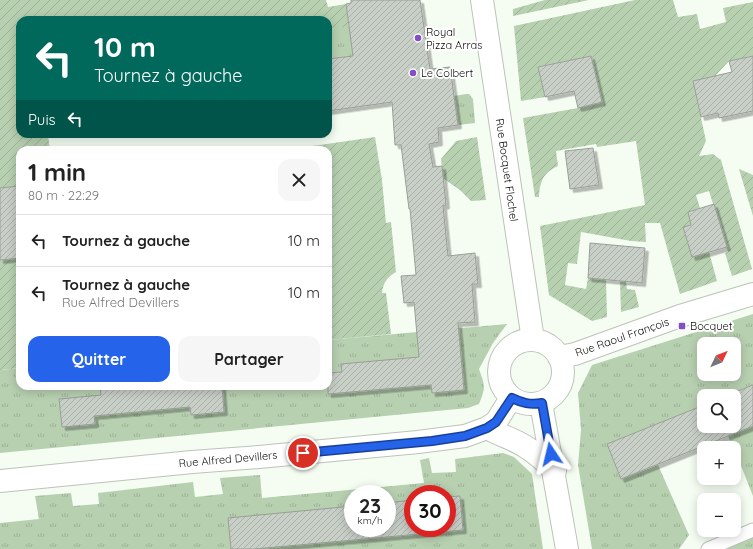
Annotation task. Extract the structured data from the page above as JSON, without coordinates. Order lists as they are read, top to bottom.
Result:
{
  "streets": {
    "street": ["Rue Bocquet Flochel", "Rue Raoul François", "Rue Alfred Devillers"]
  },
  "crossings": [
    ["Rue Bocquet Flochel", "Rue Raoul François"],
    ["Rue Bocquet Flochel", "Rue Alfred Devillers"],
    ["Rue Raoul François", "Rue Alfred Devillers"]
  ],
  "places": {
    "other": ["Royal Pizza Arras", "Le Colbert"],
    "transit": ["Bocquet"]
  },
  "north": "top right",
  "page": {
    "turn": ["10 m", "Tournez à gauche"],
    "then": "Puis",
    "heading": ["1 min", "80 m · 22:29"],
    "list": [
      {
        "name": "Tournez à gauche",
        "value": "10 m"
      },
      {
        "name": "Tournez à gauche",
        "note": "Rue Alfred Devillers",
        "value": "10 m"
      }
    ],
    "buttons": ["Quitter", "Partager"],
    "map_buttons": ["+", "−"],
    "speed": "23 km/h",
    "limit": "30"
  }
}
